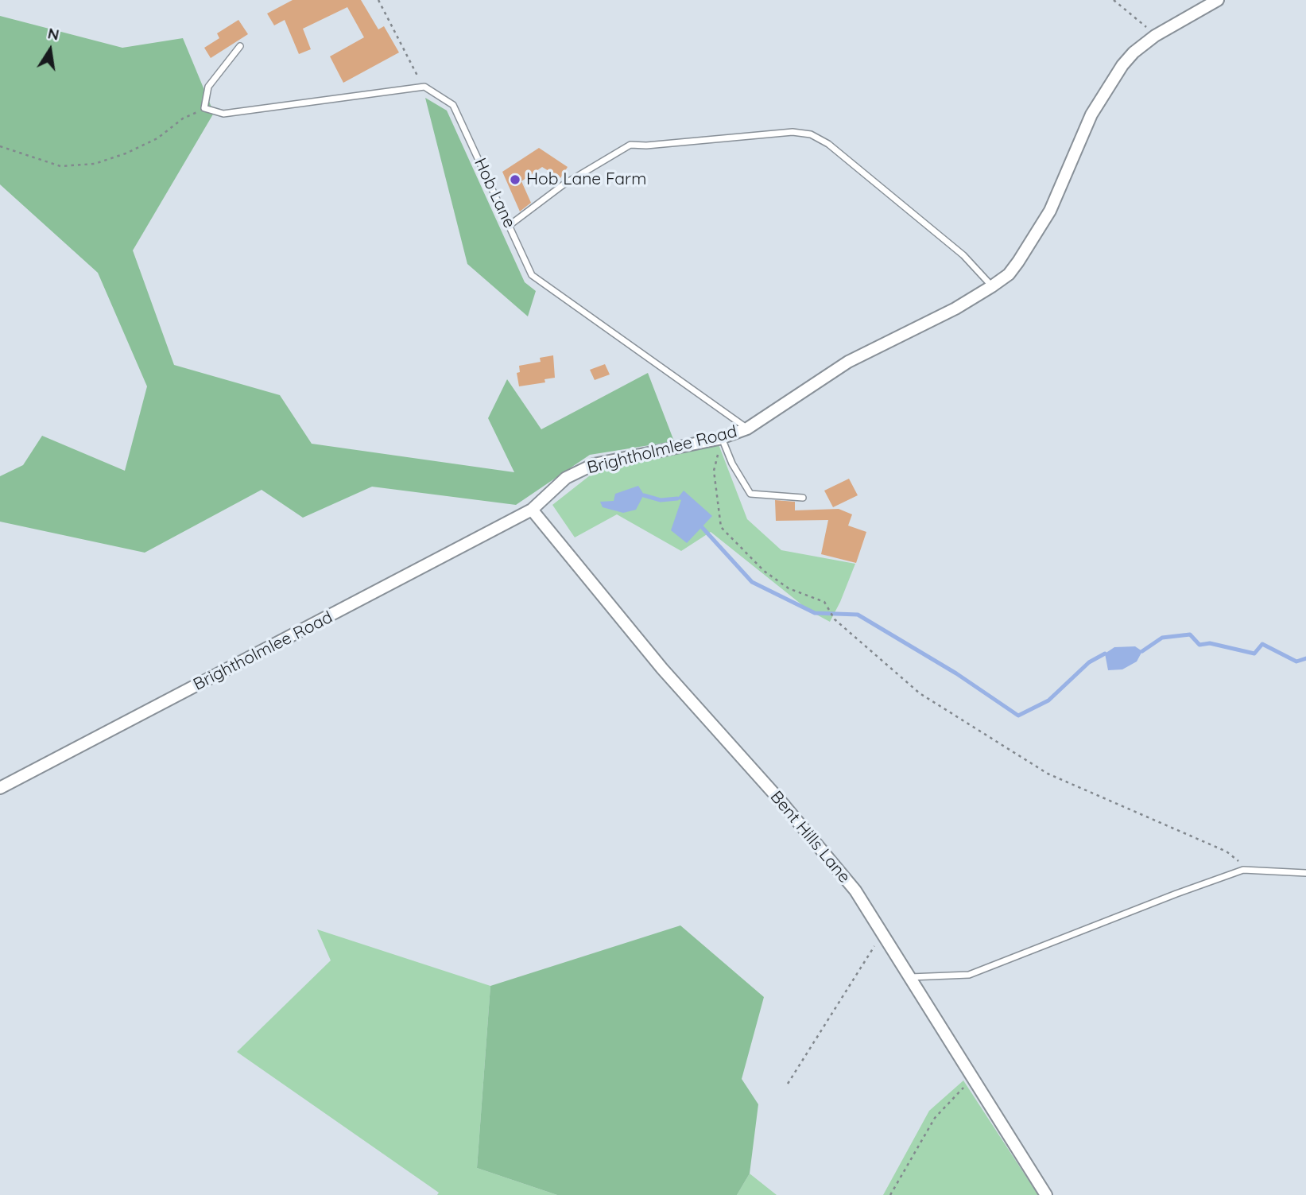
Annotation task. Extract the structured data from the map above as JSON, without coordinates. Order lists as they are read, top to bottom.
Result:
{
  "streets": {
    "street": ["Brightholmlee Road", "Bent Hills Lane"],
    "lane": ["Hob Lane"]
  },
  "crossings": [
    ["Hob Lane", "Brightholmlee Road"],
    ["Brightholmlee Road", "Bent Hills Lane"]
  ],
  "places": ["Hob Lane Farm"],
  "north": "top"
}
